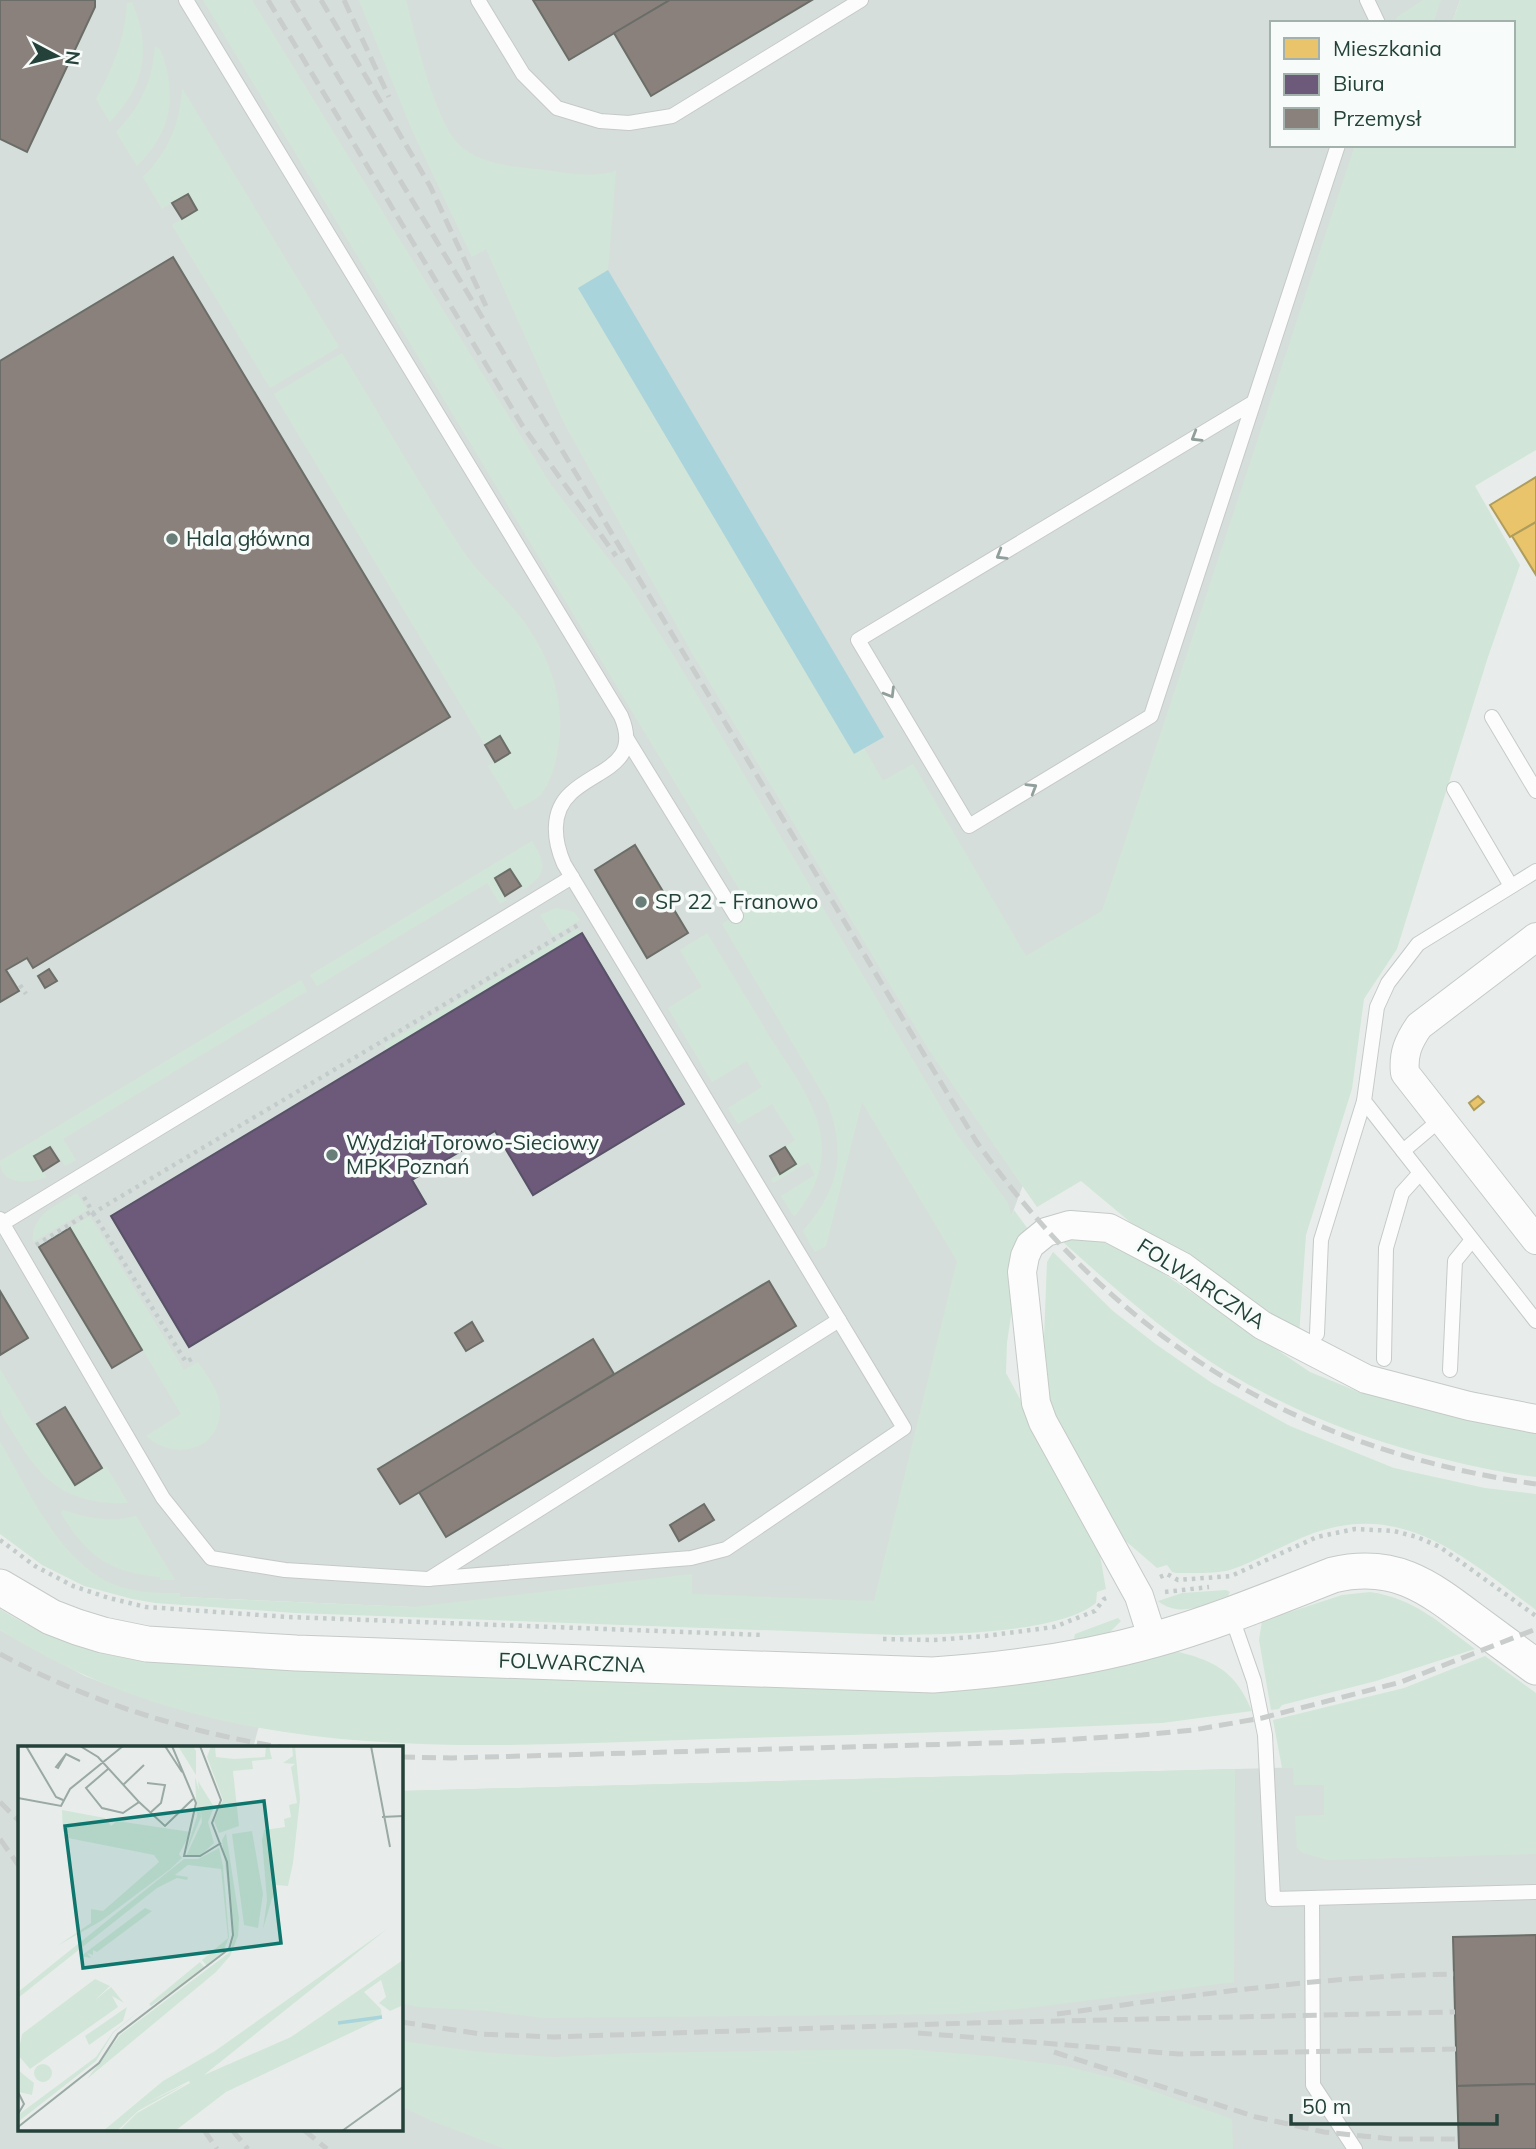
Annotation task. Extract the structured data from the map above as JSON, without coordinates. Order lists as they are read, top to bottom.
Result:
{
  "streets": {
    "street": ["FOLWARCZNA"]
  },
  "places": ["Hala główna", "SP 22 - Franowo", "Wydział Torowo-Sieciowy MPK Poznań"],
  "legend": ["Mieszkania", "Biura", "Przemysł"],
  "scale_bar": "50 m",
  "north": "right"
}
